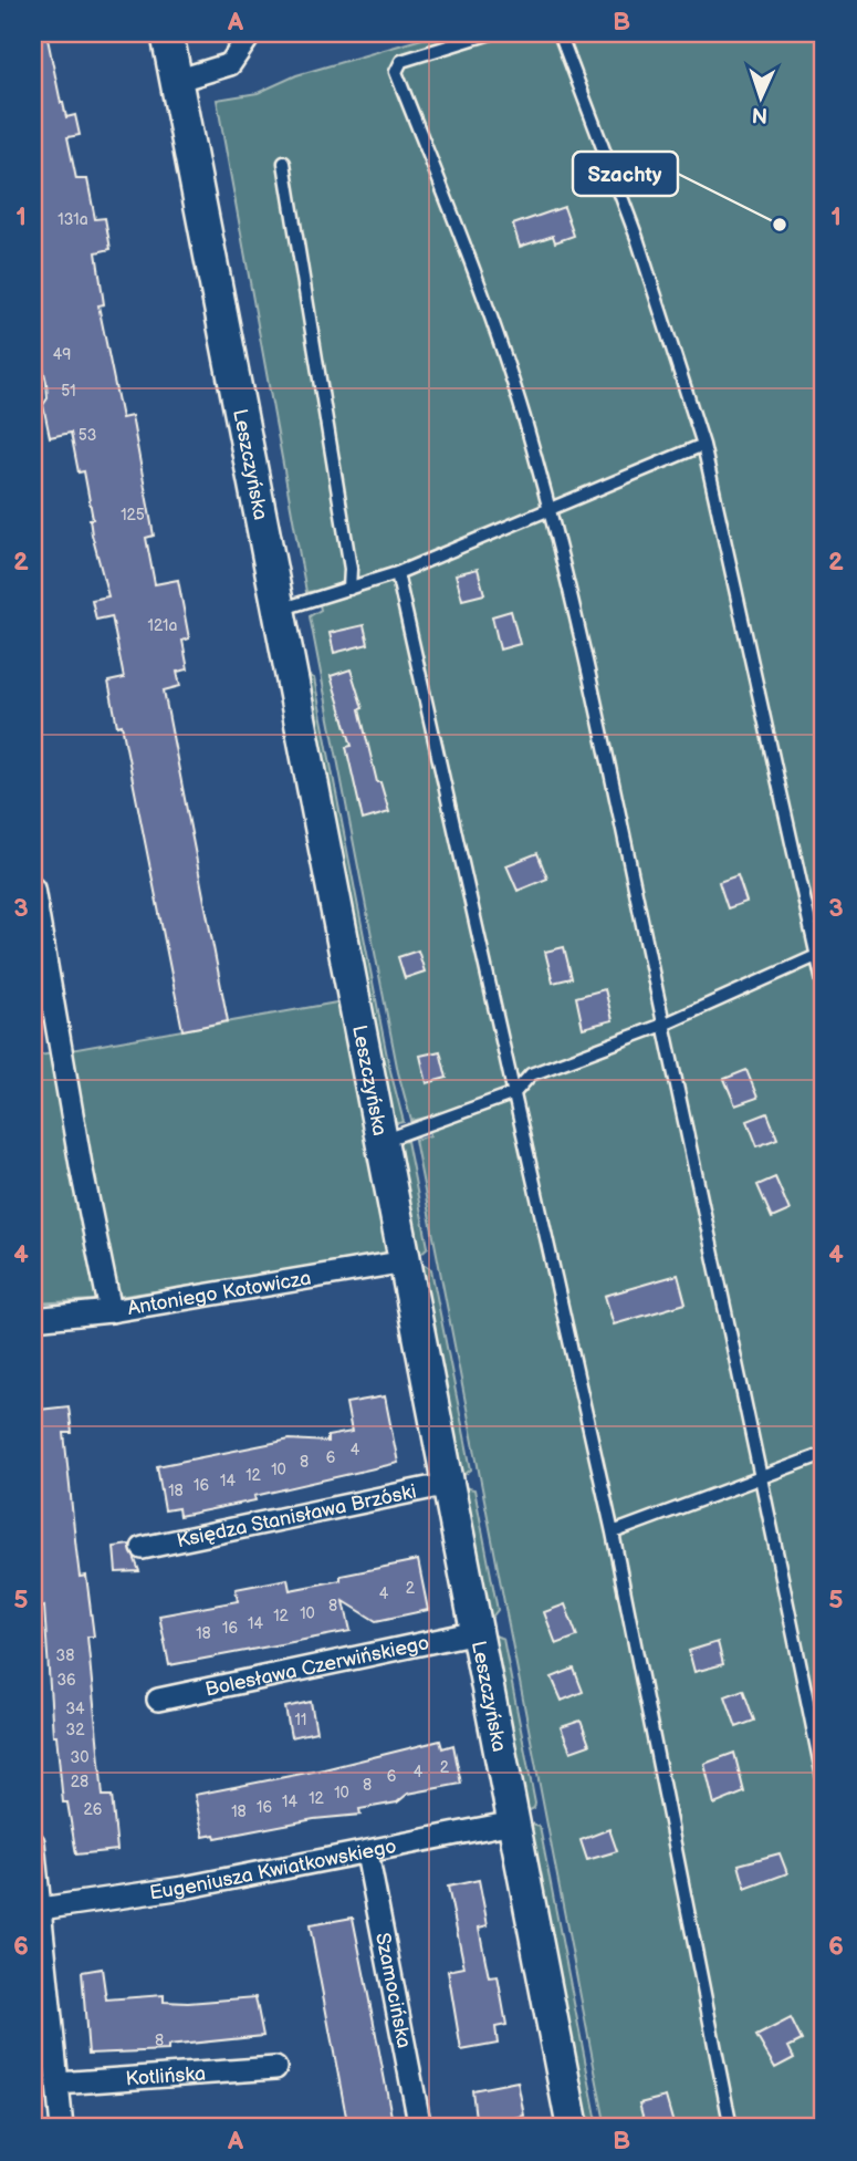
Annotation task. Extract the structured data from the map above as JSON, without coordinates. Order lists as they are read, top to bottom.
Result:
{
  "streets": {
    "street": [
      "Leszczyńska",
      "Antoniego Kotowicza",
      "Księdza Stanisława Brzóski",
      "Bolesława Czerwińskiego",
      "Eugeniusza Kwiatkowskiego",
      "Szamocińska",
      "Kotlińska"
    ]
  },
  "crossings": [
    ["Leszczyńska", "Antoniego Kotowicza"],
    ["Leszczyńska", "Księdza Stanisława Brzóski"],
    ["Leszczyńska", "Bolesława Czerwińskiego"],
    ["Leszczyńska", "Eugeniusza Kwiatkowskiego"],
    ["Eugeniusza Kwiatkowskiego", "Szamocińska"]
  ],
  "places": ["Szachty"],
  "house_numbers": [
    "131a",
    "49",
    "51",
    "53",
    "125",
    "121a",
    "4",
    "6",
    "8",
    "10",
    "12",
    "14",
    "16",
    "18",
    "2",
    "4",
    "8",
    "10",
    "12",
    "14",
    "16",
    "18",
    "38",
    "36",
    "34",
    "11",
    "32",
    "30",
    "2",
    "4",
    "6",
    "28",
    "8",
    "10",
    "12",
    "14",
    "16",
    "26",
    "18",
    "8"
  ],
  "north": "bottom",
  "grid": {
    "columns": ["A", "B"],
    "rows": [
      "1",
      "2",
      "3",
      "4",
      "5",
      "6"
    ]
  }
}
